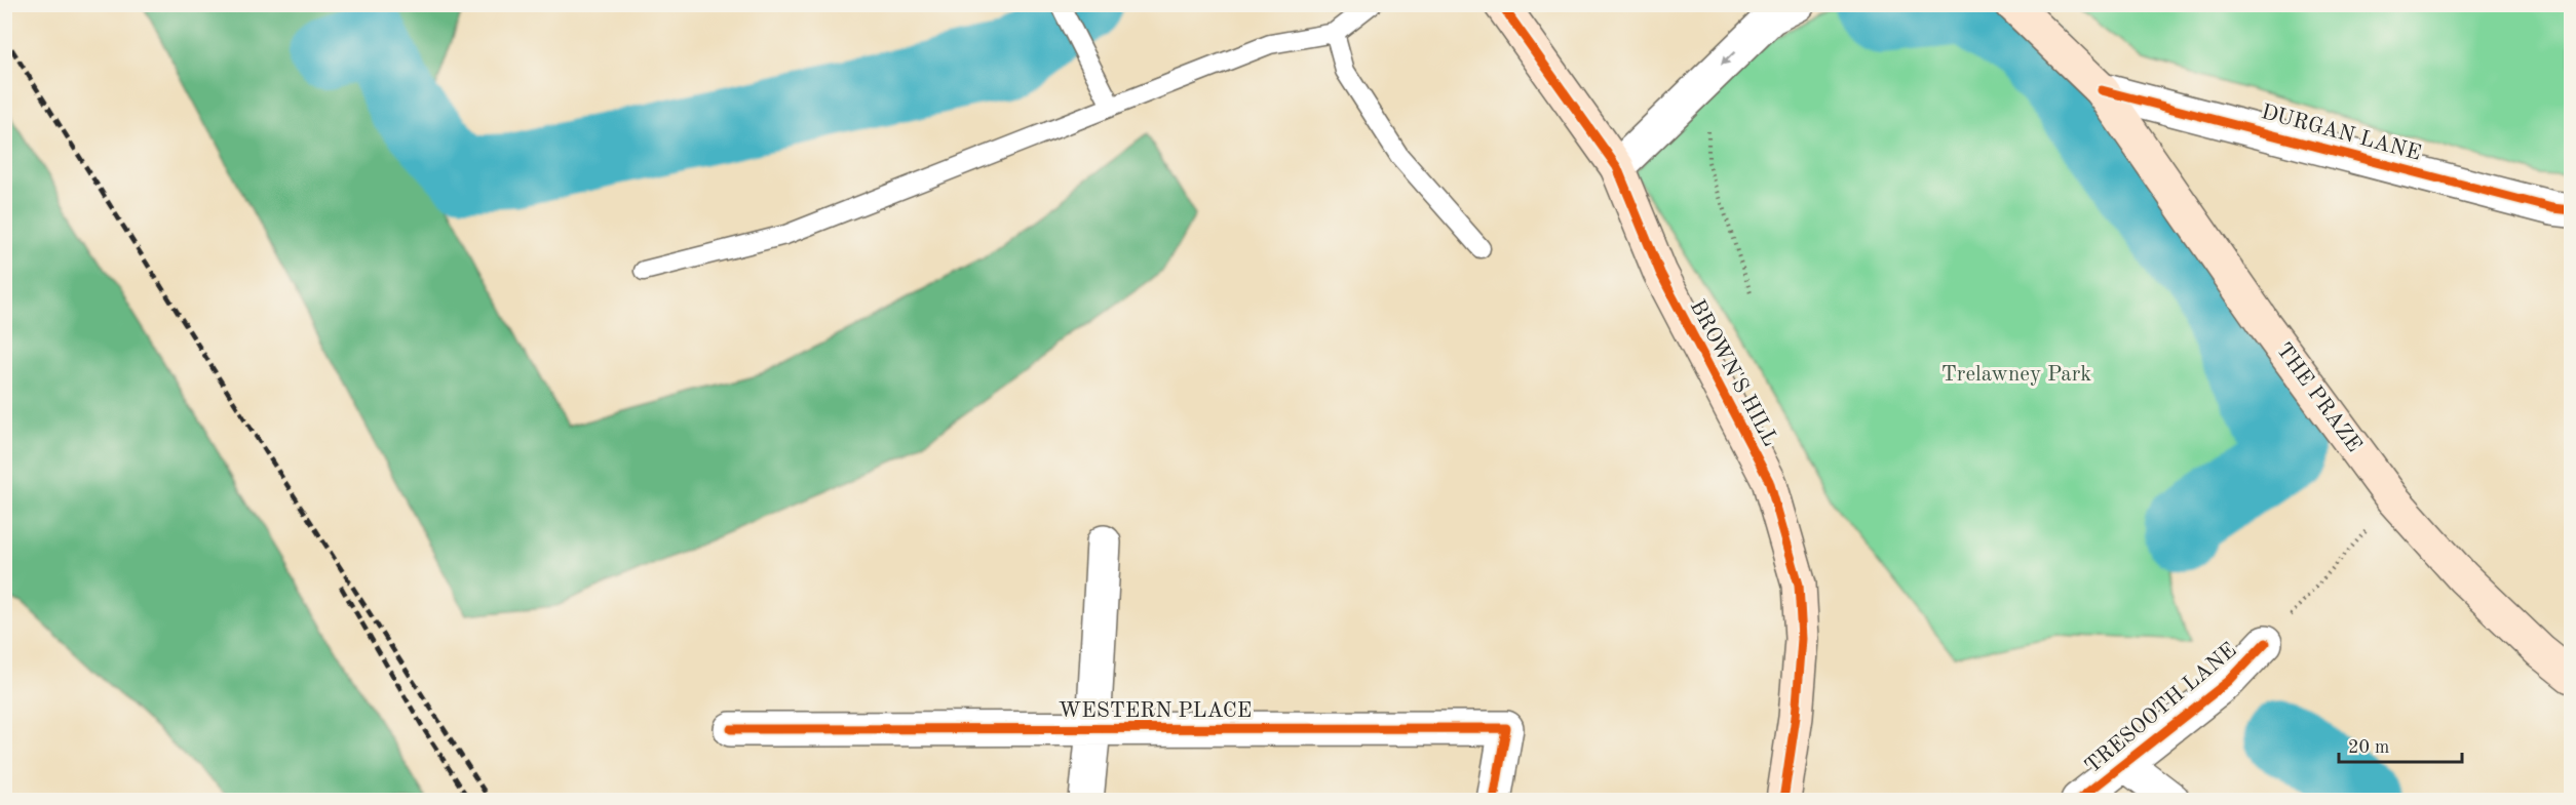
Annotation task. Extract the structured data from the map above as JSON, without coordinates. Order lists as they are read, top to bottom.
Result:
{
  "streets": {
    "main road": ["BROWN'S HILL", "THE PRAZE"],
    "street": ["DURGAN LANE", "TRESOOTH LANE", "WESTERN PLACE"]
  },
  "crossings": [
    ["DURGAN LANE", "THE PRAZE"]
  ],
  "parks": ["Trelawney Park"],
  "scale_bar": "20 m"
}
